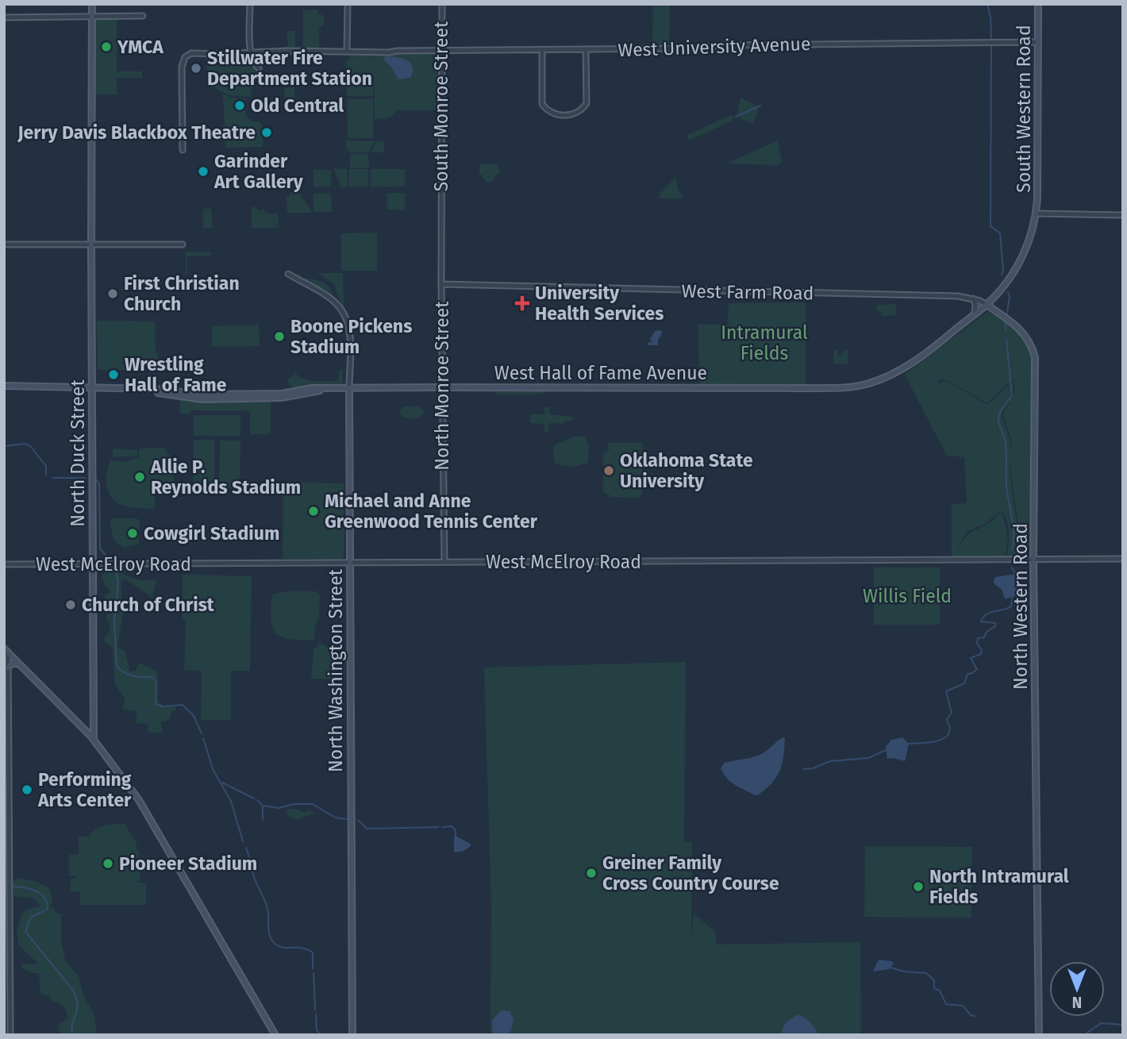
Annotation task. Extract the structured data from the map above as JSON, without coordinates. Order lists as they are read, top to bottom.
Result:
{
  "streets": {
    "main road": [
      "South Western Road",
      "West Hall of Fame Avenue",
      "North Duck Street",
      "North Western Road",
      "North Washington Street"
    ],
    "street": [
      "West University Avenue",
      "South Monroe Street",
      "West Farm Road",
      "North Monroe Street",
      "West McElroy Road"
    ]
  },
  "crossings": [
    ["West University Avenue", "South Monroe Street"],
    ["West University Avenue", "South Western Road"],
    ["South Monroe Street", "North Monroe Street"],
    ["West Farm Road", "West Hall of Fame Avenue"],
    ["West Farm Road", "North Monroe Street"],
    ["West Farm Road", "North Western Road"],
    ["West Hall of Fame Avenue", "North Monroe Street"],
    ["West Hall of Fame Avenue", "North Duck Street"],
    ["West Hall of Fame Avenue", "North Western Road"],
    ["West Hall of Fame Avenue", "North Washington Street"],
    ["North Monroe Street", "West McElroy Road"],
    ["North Duck Street", "West McElroy Road"],
    ["West McElroy Road", "North Western Road"],
    ["West McElroy Road", "North Washington Street"]
  ],
  "parks": ["Intramural Fields", "Willis Field"],
  "places": {
    "other": [
      "YMCA",
      "Stillwater Fire Department Station",
      "Old Central",
      "Jerry Davis Blackbox Theatre",
      "Garinder Art Gallery",
      "First Christian Church",
      "Boone Pickens Stadium",
      "Wrestling Hall of Fame",
      "Oklahoma State University",
      "Allie P. Reynolds Stadium",
      "Michael and Anne Greenwood Tennis Center",
      "Cowgirl Stadium",
      "Church of Christ",
      "Performing Arts Center",
      "Pioneer Stadium",
      "Greiner Family Cross Country Course",
      "North Intramural Fields"
    ],
    "health": ["University Health Services"]
  },
  "north": "bottom"
}
